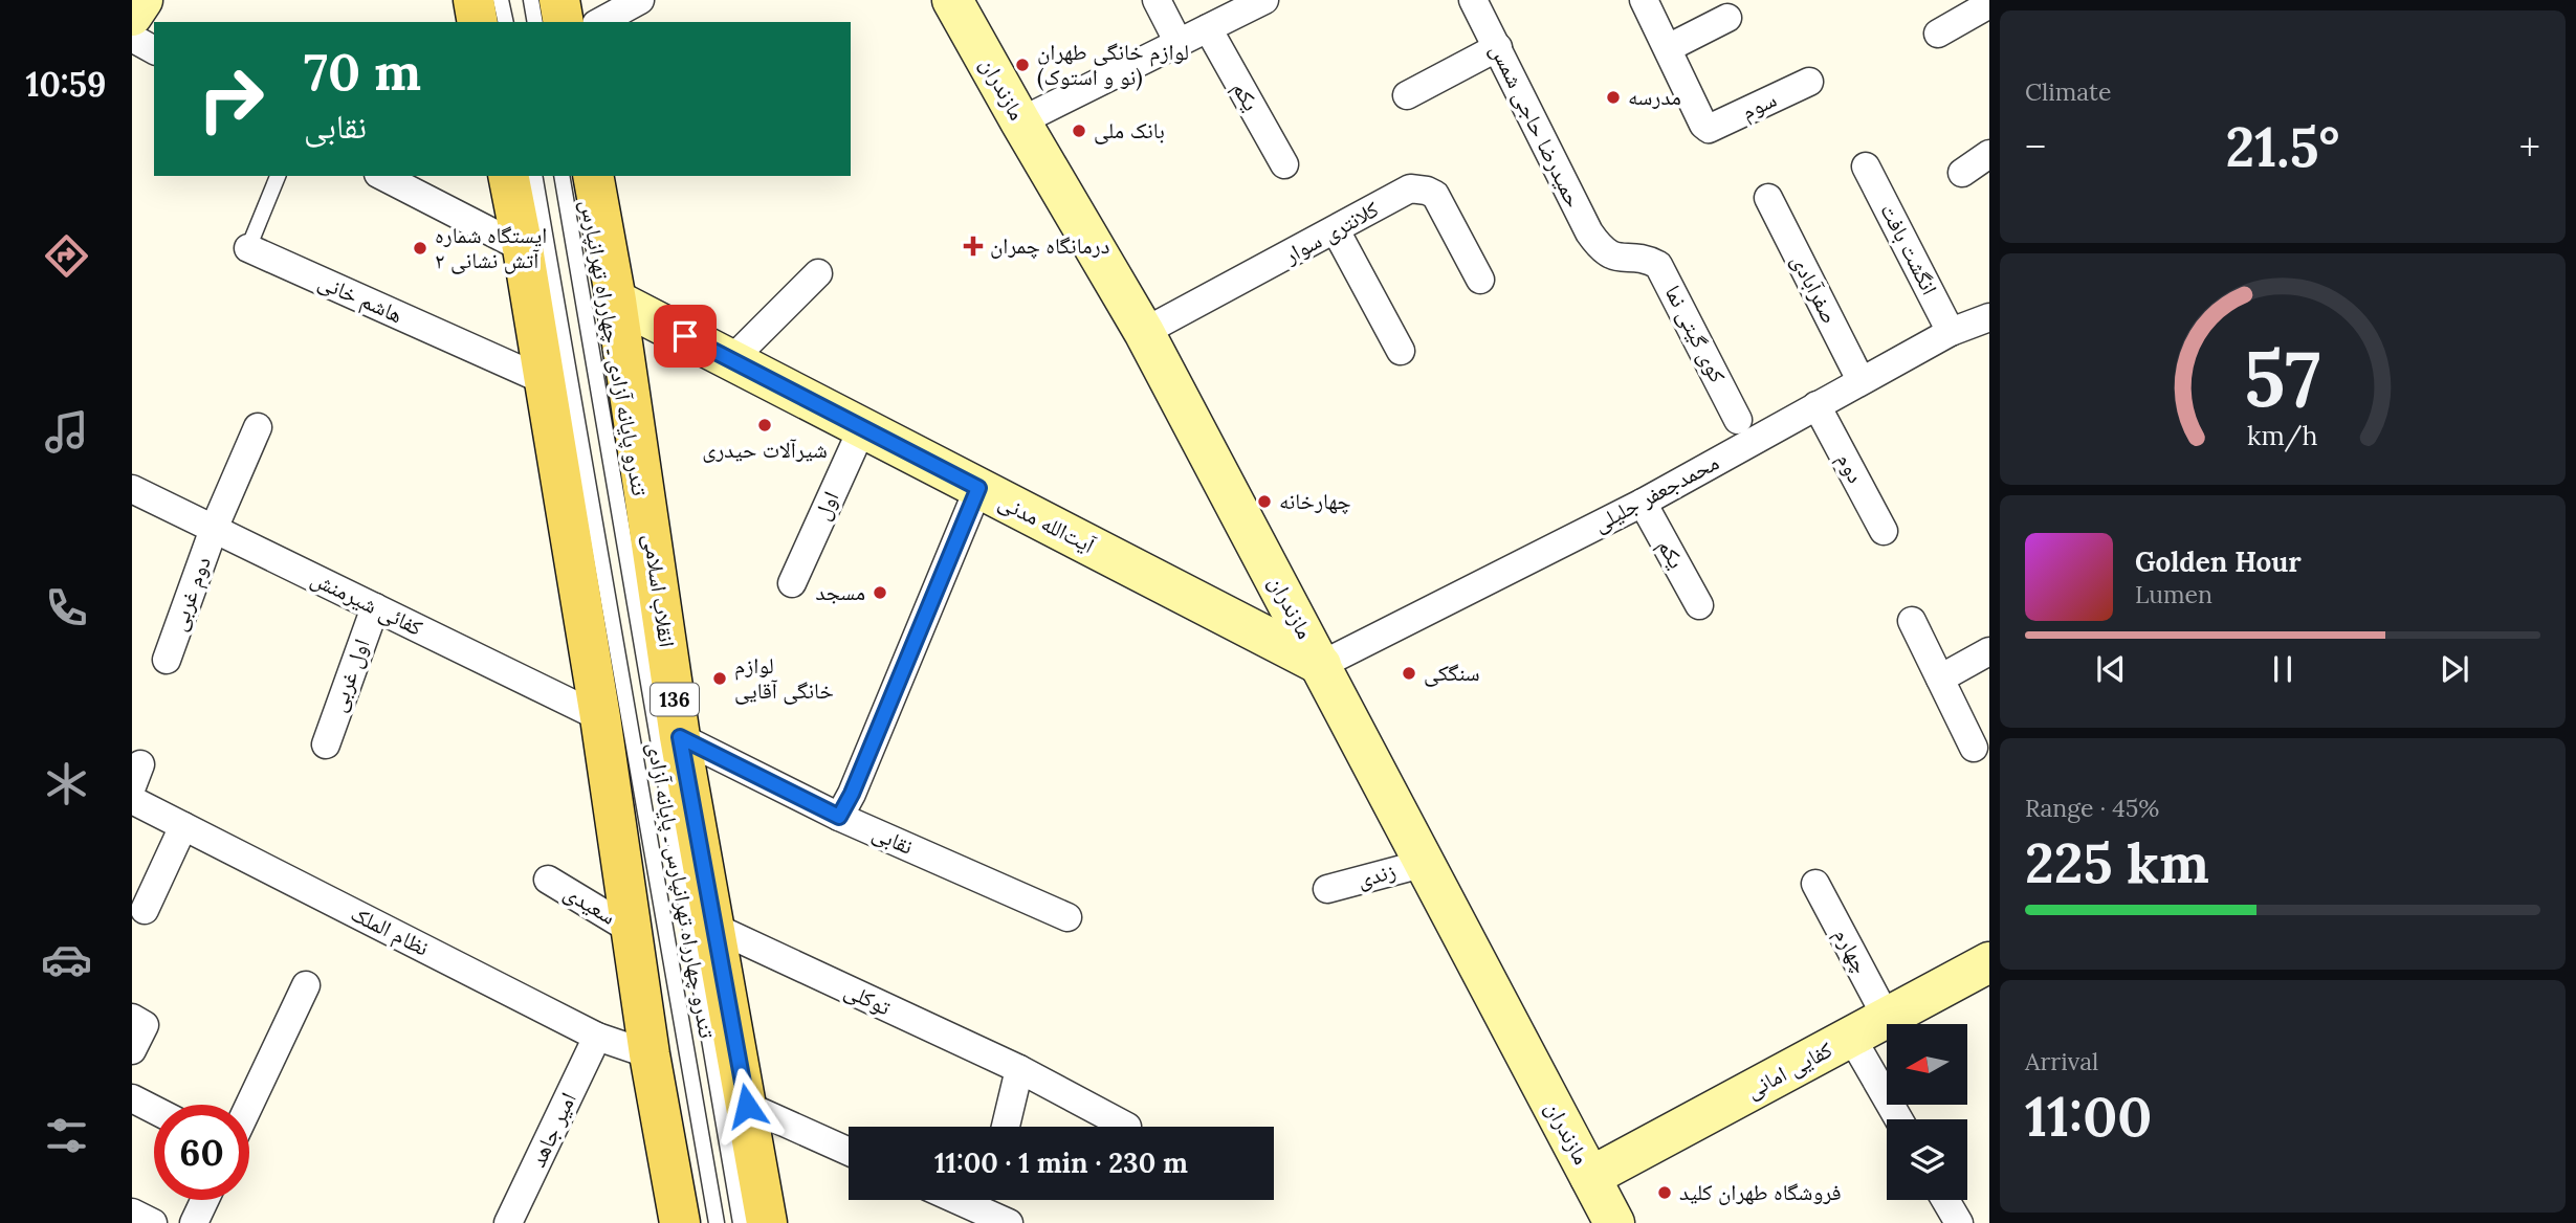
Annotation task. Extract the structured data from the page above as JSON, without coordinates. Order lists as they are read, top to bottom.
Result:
{
  "streets": {
    "main road": [
      "مازندران",
      "آیت‌الله مدنی",
      "انقلاب اسلامی",
      "136",
      "کفایی امانی"
    ],
    "street": [
      "یکم",
      "سوم",
      "حمیدرضا حاجی شمس",
      "کلانتری سوار",
      "انگشت بافت",
      "صفرآبادی",
      "هاشم خانی",
      "کوی گیتی نما",
      "دوم",
      "محمدجعفر جلیلی",
      "اول",
      "دوم غربی",
      "کفائی شیرمنش",
      "اول غربی",
      "نقابی",
      "زندی",
      "سعیدی",
      "نظام الملک",
      "چهارم",
      "توکلی",
      "امیر جاهد"
    ],
    "lane": ["تندرو پایانه آزادی ـ چهارراه تهرانپارس", "تندرو چهارراه تهرانپارس ـ پایانه آزادی"]
  },
  "crossings": [
    ["مازندران", "کلانتری سوار"],
    ["مازندران", "محمدجعفر جلیلی"],
    ["مازندران", "آیت‌الله مدنی"],
    ["مازندران", "زندی"],
    ["مازندران", "کفایی امانی"],
    ["یکم", "محمدجعفر جلیلی"],
    ["حمیدرضا حاجی شمس", "کوی گیتی نما"],
    ["انگشت بافت", "محمدجعفر جلیلی"],
    ["صفرآبادی", "محمدجعفر جلیلی"],
    ["دوم", "محمدجعفر جلیلی"],
    ["محمدجعفر جلیلی", "آیت‌الله مدنی"],
    ["اول", "آیت‌الله مدنی"],
    ["آیت‌الله مدنی", "انقلاب اسلامی"],
    ["انقلاب اسلامی", "نقابی"],
    ["انقلاب اسلامی", "توکلی"],
    ["دوم غربی", "کفائی شیرمنش"],
    ["کفائی شیرمنش", "اول غربی"],
    ["نظام الملک", "امیر جاهد"],
    ["چهارم", "کفایی امانی"]
  ],
  "places": {
    "other": [
      "لوازم خانگی طهران (نو و استوک)",
      "مدرسه",
      "بانک ملی",
      "ایستگاه شماره ۲ آتش نشانی",
      "شیرآلات حیدری",
      "چهارخانه",
      "مسجد",
      "سنگکی",
      "لوازم خانگی آقایی",
      "فروشگاه طهران کلید"
    ],
    "health": ["درمانگاه چمران"]
  },
  "north": "left",
  "page": {
    "tabs": "10:59",
    "tile": [
      "Climate",
      ["Range · 45%", "225 km"],
      ["Arrival", "11:00"]
    ],
    "turn": ["70 m", "نقابی"],
    "heat": ["−", "21.5°", "+"],
    "song": ["Golden Hour", "Lumen"],
    "limit": "60",
    "trip": "11:00 · 1 min · 230 m",
    "gauge": ["57", "km/h"]
  }
}
